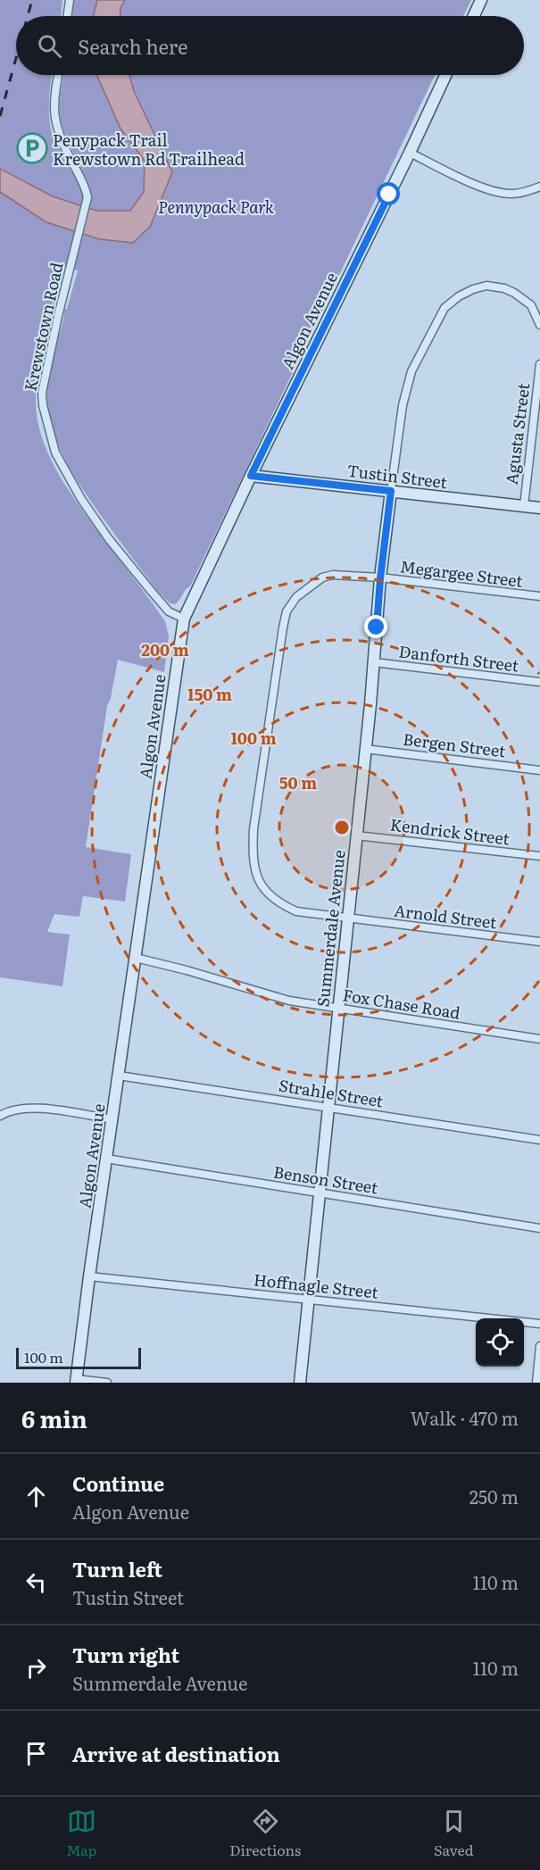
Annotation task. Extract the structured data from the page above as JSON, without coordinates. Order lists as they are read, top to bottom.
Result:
{
  "streets": {
    "street": [
      "Algon Avenue",
      "Krewstown Road",
      "Agusta Street",
      "Tustin Street",
      "Megargee Street",
      "Danforth Street",
      "Bergen Street",
      "Kendrick Street",
      "Arnold Street",
      "Summerdale Avenue",
      "Fox Chase Road",
      "Strahle Street",
      "Benson Street",
      "Hoffnagle Street"
    ]
  },
  "crossings": [
    ["Algon Avenue", "Krewstown Road"],
    ["Algon Avenue", "Tustin Street"],
    ["Algon Avenue", "Fox Chase Road"],
    ["Algon Avenue", "Strahle Street"],
    ["Algon Avenue", "Benson Street"],
    ["Algon Avenue", "Hoffnagle Street"],
    ["Agusta Street", "Tustin Street"],
    ["Tustin Street", "Summerdale Avenue"],
    ["Megargee Street", "Arnold Street"],
    ["Megargee Street", "Summerdale Avenue"],
    ["Danforth Street", "Summerdale Avenue"],
    ["Bergen Street", "Summerdale Avenue"],
    ["Kendrick Street", "Summerdale Avenue"],
    ["Arnold Street", "Summerdale Avenue"],
    ["Summerdale Avenue", "Fox Chase Road"],
    ["Summerdale Avenue", "Strahle Street"],
    ["Summerdale Avenue", "Benson Street"],
    ["Summerdale Avenue", "Hoffnagle Street"]
  ],
  "parks": ["Pennypack Park"],
  "places": {
    "parking": ["Penypack Trail Krewstown Rd Trailhead"]
  },
  "scale_bar": "100 m",
  "page": {
    "search": "Search here",
    "scale": "100 m",
    "heading": ["6 min", "Walk · 470 m"],
    "list": [
      ["Continue", "Algon Avenue", "250 m"],
      ["Turn left", "Tustin Street", "110 m"],
      ["Turn right", "Summerdale Avenue", "110 m"],
      "Arrive at destination"
    ],
    "nav": ["Map", "Directions", "Saved"]
  },
  "rings": [
    "200 m",
    "150 m",
    "100 m",
    "50 m"
  ]
}
